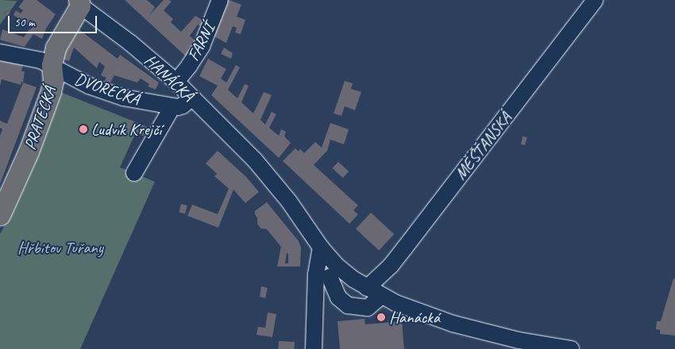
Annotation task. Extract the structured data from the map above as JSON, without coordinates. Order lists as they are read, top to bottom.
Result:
{
  "streets": {
    "main road": ["PRATECKÁ"],
    "street": [
      "FARNÍ",
      "HANÁCKÁ",
      "DVORECKÁ",
      "MĚŠŤANSKÁ"
    ]
  },
  "crossings": [
    ["FARNÍ", "HANÁCKÁ"],
    ["HANÁCKÁ", "PRATECKÁ"],
    ["HANÁCKÁ", "MĚŠŤANSKÁ"],
    ["DVORECKÁ", "PRATECKÁ"]
  ],
  "parks": ["Hřbitov Tuřany"],
  "places": ["Ludvík Krejčí", "Hanácká"],
  "scale_bar": "50 m"
}
